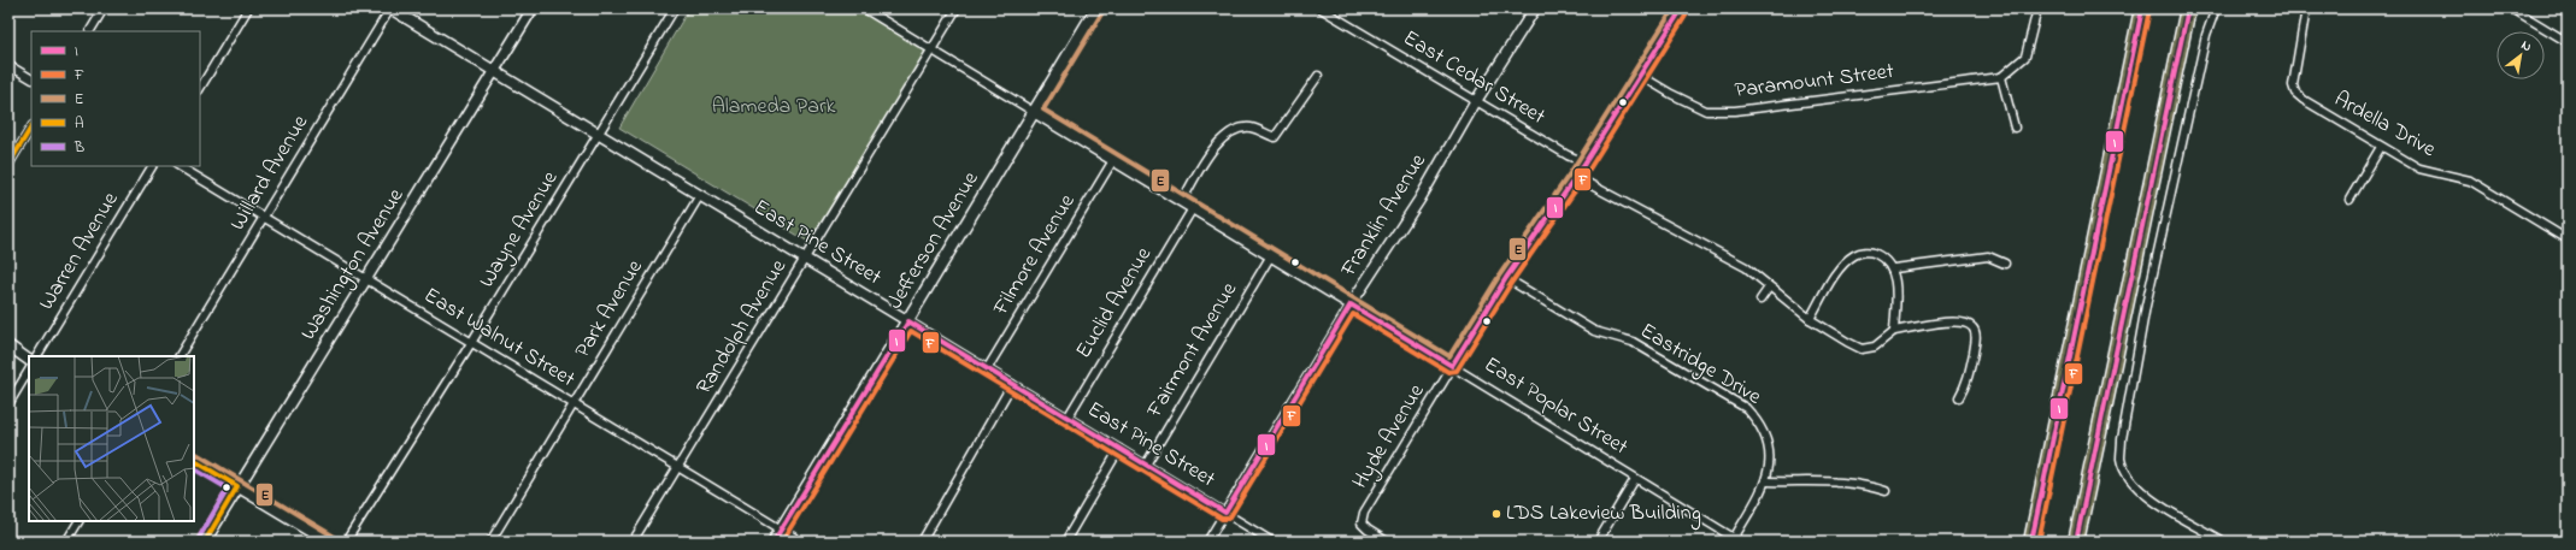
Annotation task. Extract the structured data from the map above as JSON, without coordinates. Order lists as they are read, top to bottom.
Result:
{
  "streets": {
    "main road": ["Jefferson Avenue"],
    "street": [
      "East Cedar Street",
      "Paramount Street",
      "Ardella Drive",
      "Willard Avenue",
      "Franklin Avenue",
      "Wayne Avenue",
      "East Pine Street",
      "Warren Avenue",
      "Filmore Avenue",
      "Washington Avenue",
      "Euclid Avenue",
      "Park Avenue",
      "Randolph Avenue",
      "East Walnut Street",
      "Fairmont Avenue",
      "Eastridge Drive",
      "East Poplar Street",
      "Hyde Avenue"
    ]
  },
  "crossings": [
    ["East Cedar Street", "Franklin Avenue"],
    ["East Cedar Street", "Hyde Avenue"],
    ["Willard Avenue", "East Pine Street"],
    ["Willard Avenue", "East Walnut Street"],
    ["Franklin Avenue", "East Pine Street"],
    ["Franklin Avenue", "East Poplar Street"],
    ["Wayne Avenue", "East Pine Street"],
    ["Wayne Avenue", "East Walnut Street"],
    ["Jefferson Avenue", "East Pine Street"],
    ["Jefferson Avenue", "East Walnut Street"],
    ["Jefferson Avenue", "East Poplar Street"],
    ["East Pine Street", "Filmore Avenue"],
    ["East Pine Street", "Washington Avenue"],
    ["East Pine Street", "Euclid Avenue"],
    ["East Pine Street", "Park Avenue"],
    ["East Pine Street", "Randolph Avenue"],
    ["East Pine Street", "Fairmont Avenue"],
    ["Filmore Avenue", "East Poplar Street"],
    ["Washington Avenue", "East Walnut Street"],
    ["Euclid Avenue", "East Poplar Street"],
    ["Park Avenue", "East Walnut Street"],
    ["Randolph Avenue", "East Walnut Street"],
    ["Randolph Avenue", "East Poplar Street"],
    ["Fairmont Avenue", "East Poplar Street"],
    ["Eastridge Drive", "East Poplar Street"],
    ["Eastridge Drive", "Hyde Avenue"],
    ["East Poplar Street", "Hyde Avenue"]
  ],
  "parks": ["Alameda Park"],
  "places": ["LDS Lakeview Building"],
  "lines": [
    "transit line I",
    "transit line E",
    "transit line F",
    "transit line A",
    "transit line B"
  ],
  "legend": [
    "I",
    "F",
    "E",
    "A",
    "B"
  ],
  "north": "top right"
}
